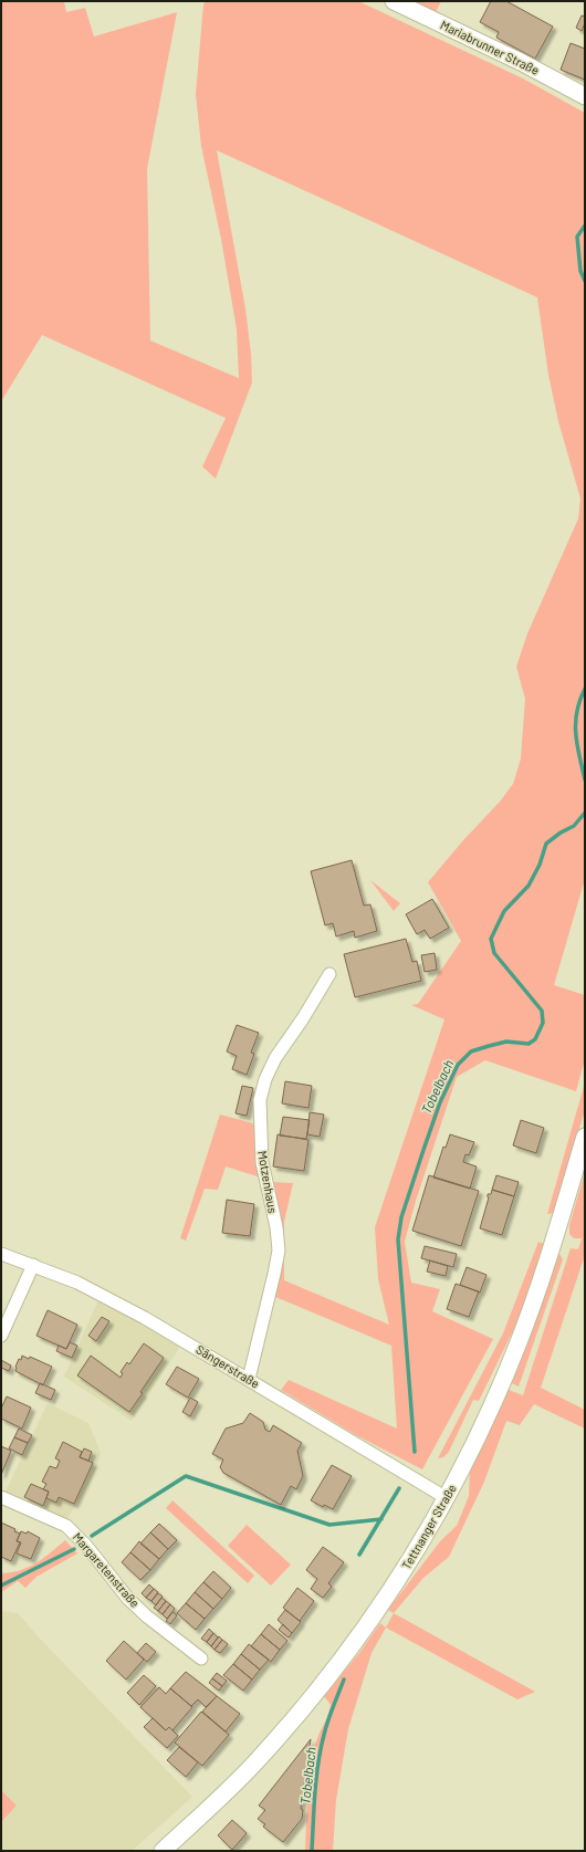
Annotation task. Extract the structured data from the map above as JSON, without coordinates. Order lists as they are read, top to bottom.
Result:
{
  "streets": {
    "main road": ["Mariabrunner Straße", "Tettnanger Straße"],
    "street": ["Motzenhaus", "Sängerstraße", "Margaretenstraße"]
  },
  "crossings": [
    ["Motzenhaus", "Sängerstraße"],
    ["Sängerstraße", "Tettnanger Straße"]
  ],
  "water": ["Tobelbach"]
}
